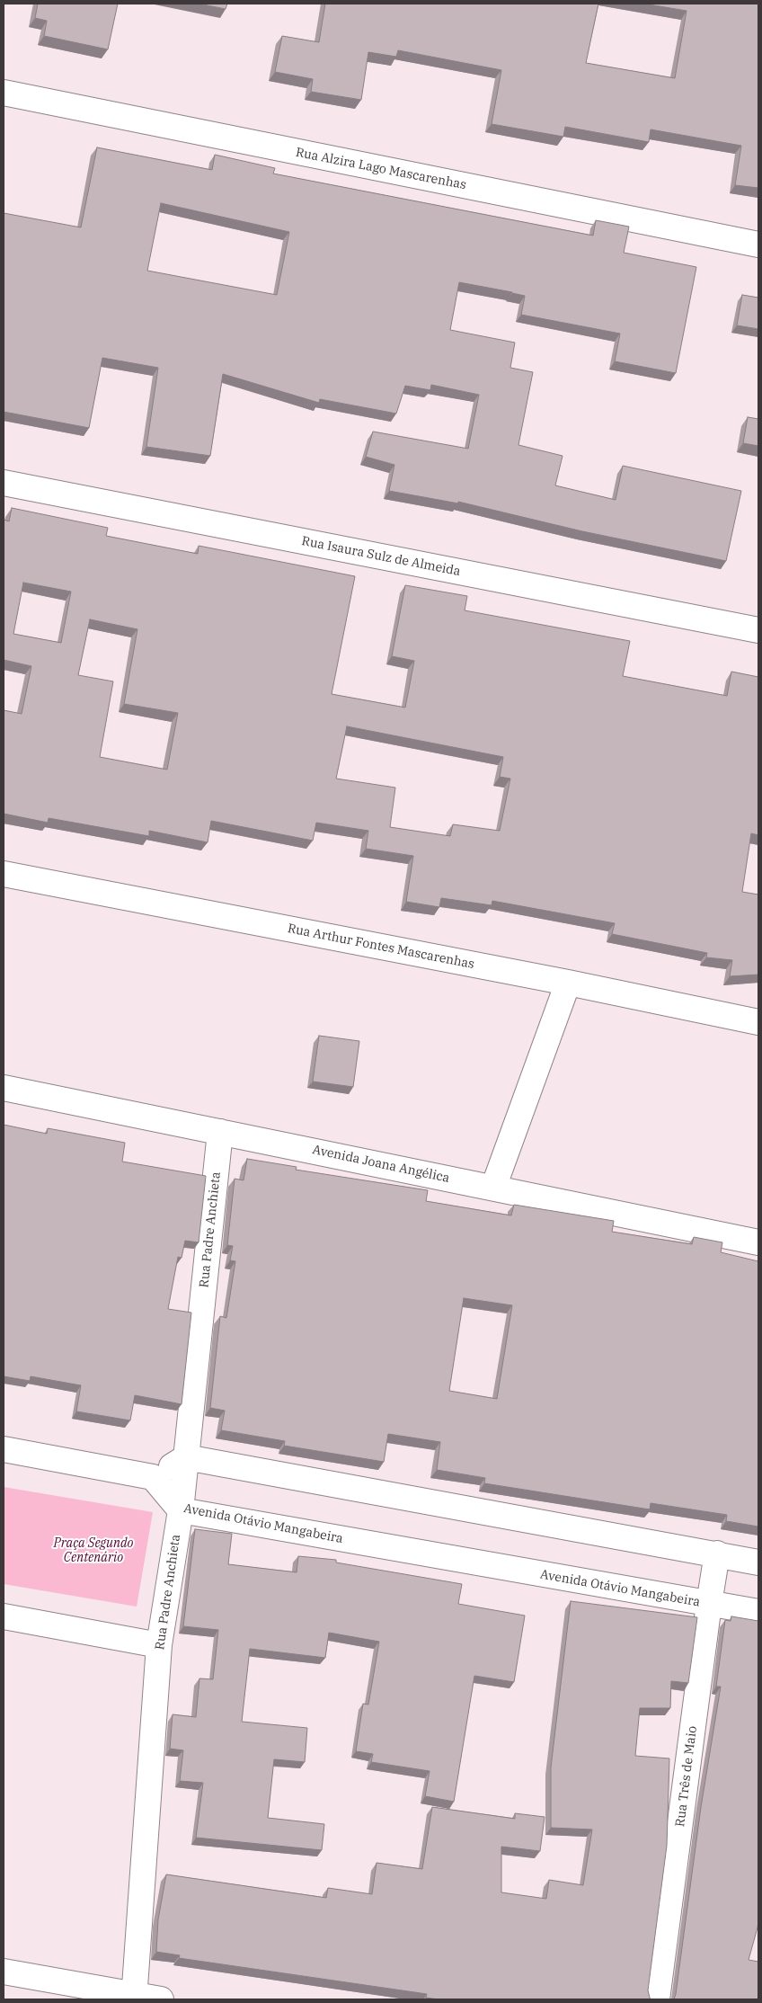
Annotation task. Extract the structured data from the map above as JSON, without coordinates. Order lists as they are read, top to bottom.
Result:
{
  "streets": {
    "street": [
      "Rua Alzira Lago Mascarenhas",
      "Rua Isaura Sulz de Almeida",
      "Rua Arthur Fontes Mascarenhas",
      "Avenida Joana Angélica",
      "Rua Padre Anchieta",
      "Avenida Otávio Mangabeira",
      "Rua Três de Maio"
    ]
  },
  "crossings": [
    ["Avenida Joana Angélica", "Rua Padre Anchieta"],
    ["Rua Padre Anchieta", "Avenida Otávio Mangabeira"],
    ["Avenida Otávio Mangabeira", "Rua Três de Maio"]
  ],
  "parks": ["Praça Segundo Centenário"]
}
